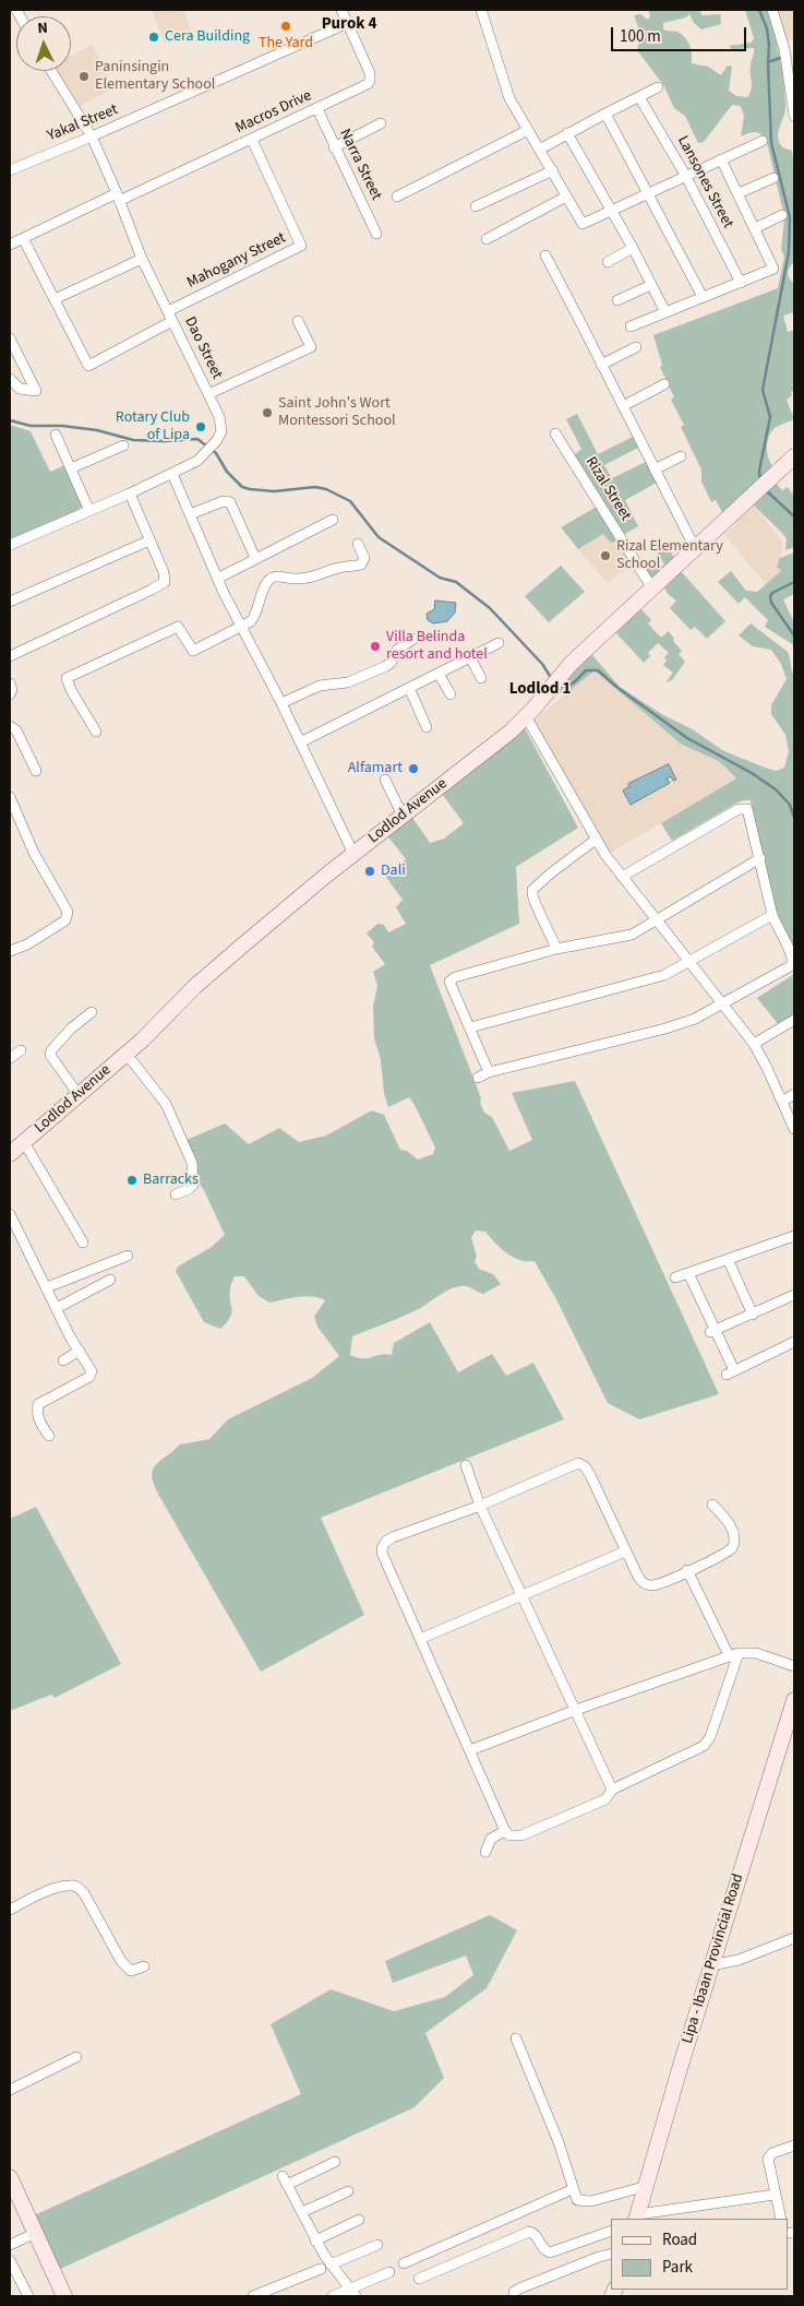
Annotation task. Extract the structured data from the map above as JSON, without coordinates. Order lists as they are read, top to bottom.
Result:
{
  "streets": {
    "main road": ["Lodlod Avenue", "Lipa - Ibaan Provincial Road"],
    "street": [
      "Macros Drive",
      "Yakal Street",
      "Narra Street",
      "Lansones Street",
      "Mahogany Street",
      "Dao Street",
      "Rizal Street"
    ]
  },
  "crossings": [
    ["Macros Drive", "Yakal Street"],
    ["Macros Drive", "Narra Street"],
    ["Macros Drive", "Mahogany Street"],
    ["Macros Drive", "Dao Street"],
    ["Yakal Street", "Dao Street"],
    ["Mahogany Street", "Dao Street"],
    ["Rizal Street", "Lodlod Avenue"]
  ],
  "districts": ["Purok 4", "Lodlod 1"],
  "places": [
    "The Yard",
    "Cera Building",
    "Paninsingin Elementary School",
    "Saint John's Wort Montessori School",
    "Rotary Club of Lipa",
    "Rizal Elementary School",
    "Villa Belinda resort and hotel",
    "Alfamart",
    "Dali",
    "Barracks"
  ],
  "legend": ["Road", "Park"],
  "scale_bar": "100 m",
  "north": "top"
}
